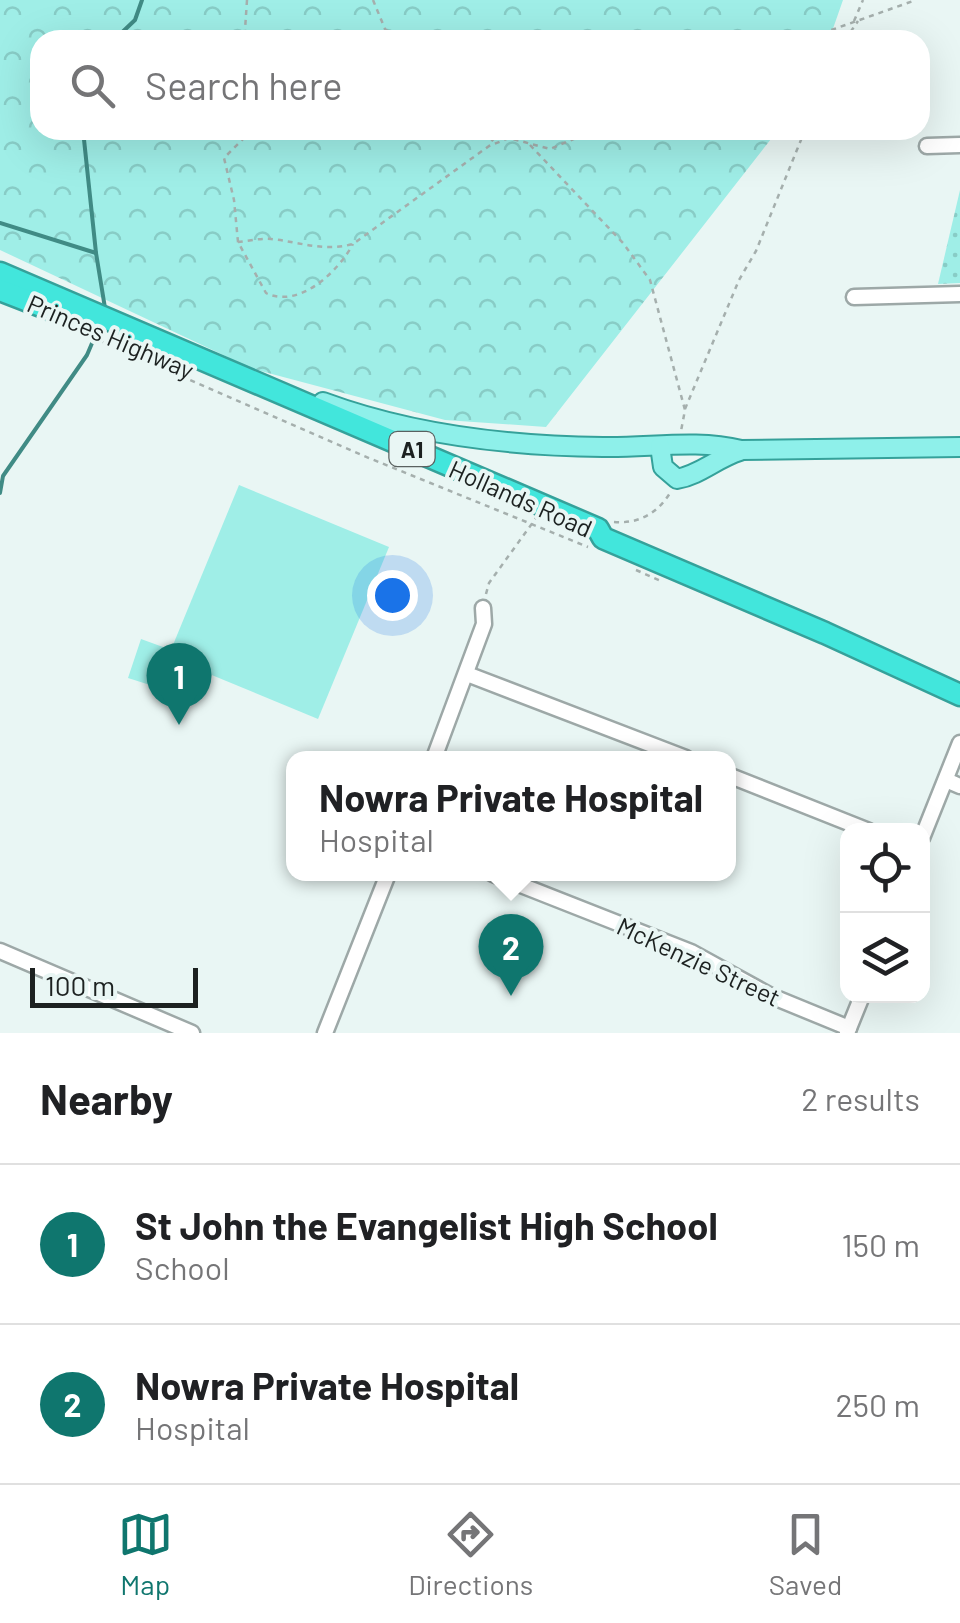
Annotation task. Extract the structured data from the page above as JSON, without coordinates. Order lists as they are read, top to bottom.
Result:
{
  "streets": {
    "highway": ["Princes Highway", "A1", "Hollands Road"],
    "street": ["McKenzie Street"]
  },
  "crossings": [
    ["Princes Highway", "Hollands Road"]
  ],
  "scale_bar": "100 m",
  "page": {
    "search": "Search here",
    "pins": ["1", "2"],
    "popup": ["Nowra Private Hospital", "Hospital"],
    "scale": "100 m",
    "heading": ["Nearby", "2 results"],
    "list": [
      {
        "mark": "1",
        "name": "St John the Evangelist High School",
        "note": "School",
        "value": "150 m"
      },
      {
        "mark": "2",
        "name": "Nowra Private Hospital",
        "note": "Hospital",
        "value": "250 m"
      }
    ],
    "nav": ["Map", "Directions", "Saved"]
  }
}
